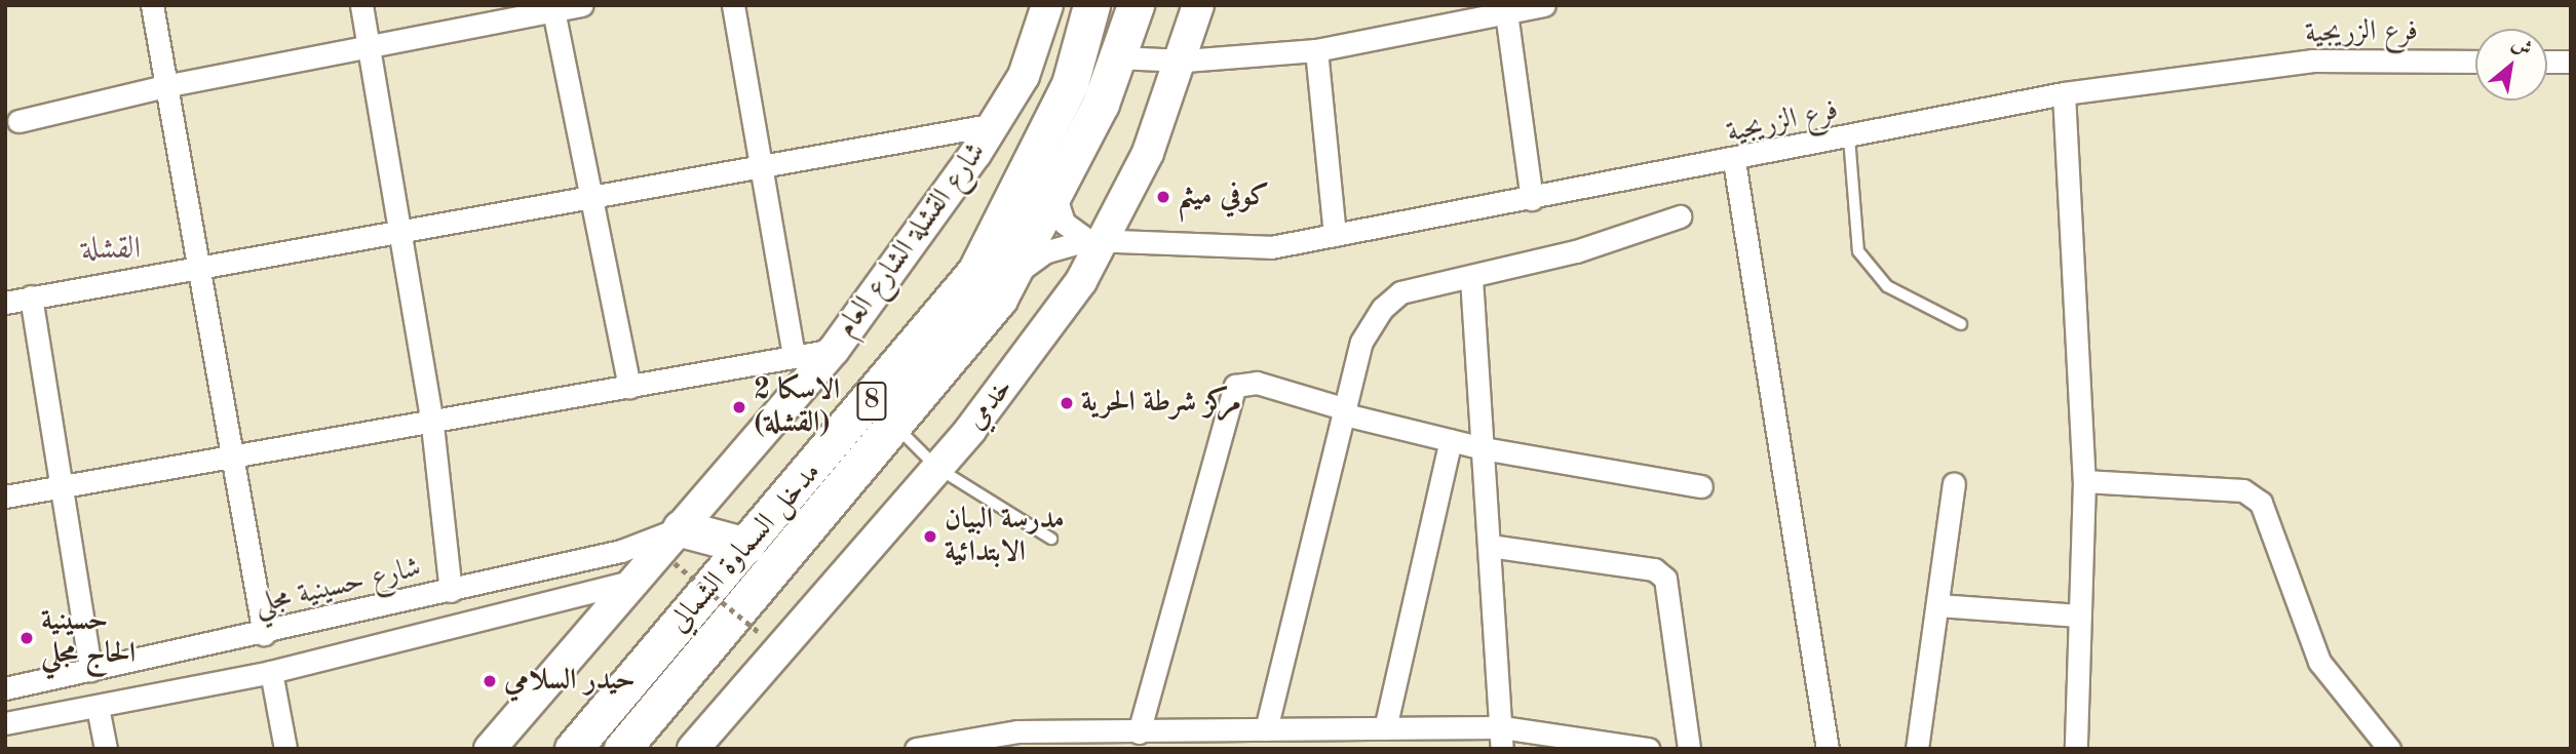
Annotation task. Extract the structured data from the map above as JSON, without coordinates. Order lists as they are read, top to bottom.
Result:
{
  "streets": {
    "highway": ["8", "مدخل السماوة الشمالي"],
    "main road": ["شارع القشلة الشارع العام", "خدمي"],
    "street": ["فرع الزريجية", "شارع حسينية مجلي"]
  },
  "crossings": [
    ["فرع الزريجية", "خدمي"],
    ["فرع الزريجية", "مدخل السماوة الشمالي"],
    ["شارع القشلة الشارع العام", "شارع حسينية مجلي"]
  ],
  "districts": ["القشلة"],
  "places": [
    "كوفي ميثم",
    "مركز شرطة الحرية",
    "الاسكا 2 (القشلة)",
    "مدرسة البيان الابتدائية",
    "حسينية الحاج مجلي",
    "حيدر السلامي"
  ],
  "north": "top right"
}
